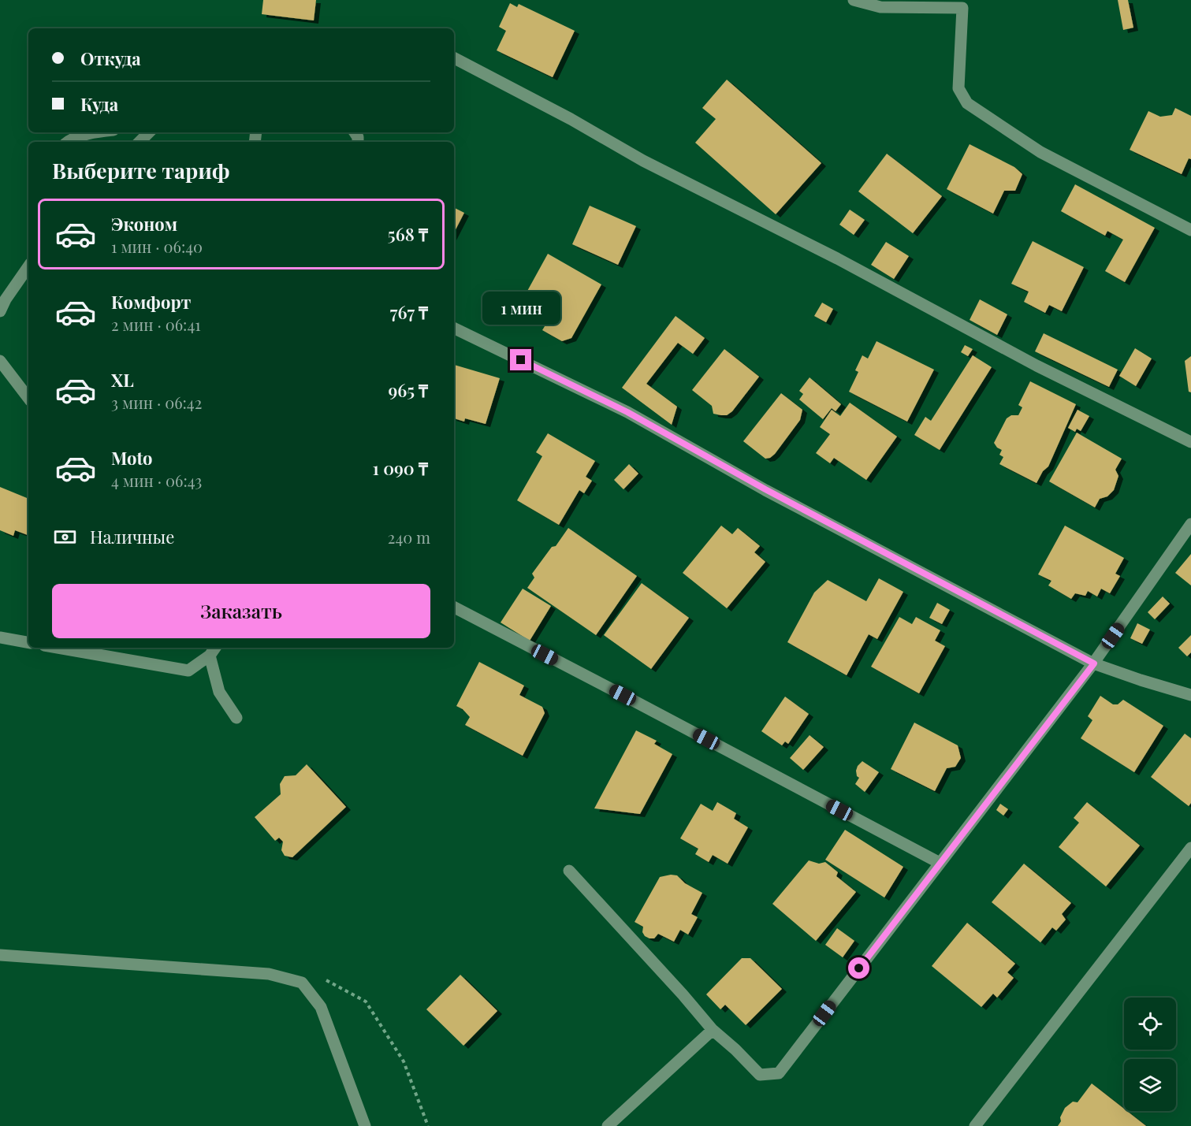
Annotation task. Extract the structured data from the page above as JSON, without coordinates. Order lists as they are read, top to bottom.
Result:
{
  "page": {
    "banner": ["Откуда", "Куда"],
    "heading": "Выберите тариф",
    "list": [
      {
        "name": "Эконом",
        "note": "1 мин · 06:40",
        "value": "568 ₸"
      },
      {
        "name": "Комфорт",
        "note": "2 мин · 06:41",
        "value": "767 ₸"
      },
      {
        "name": "XL",
        "note": "3 мин · 06:42",
        "value": "965 ₸"
      },
      {
        "name": "Moto",
        "note": "4 мин · 06:43",
        "value": "1 090 ₸"
      }
    ],
    "bubble": "1 мин",
    "pay": ["Наличные", "240 m"],
    "buttons": "Заказать"
  }
}
